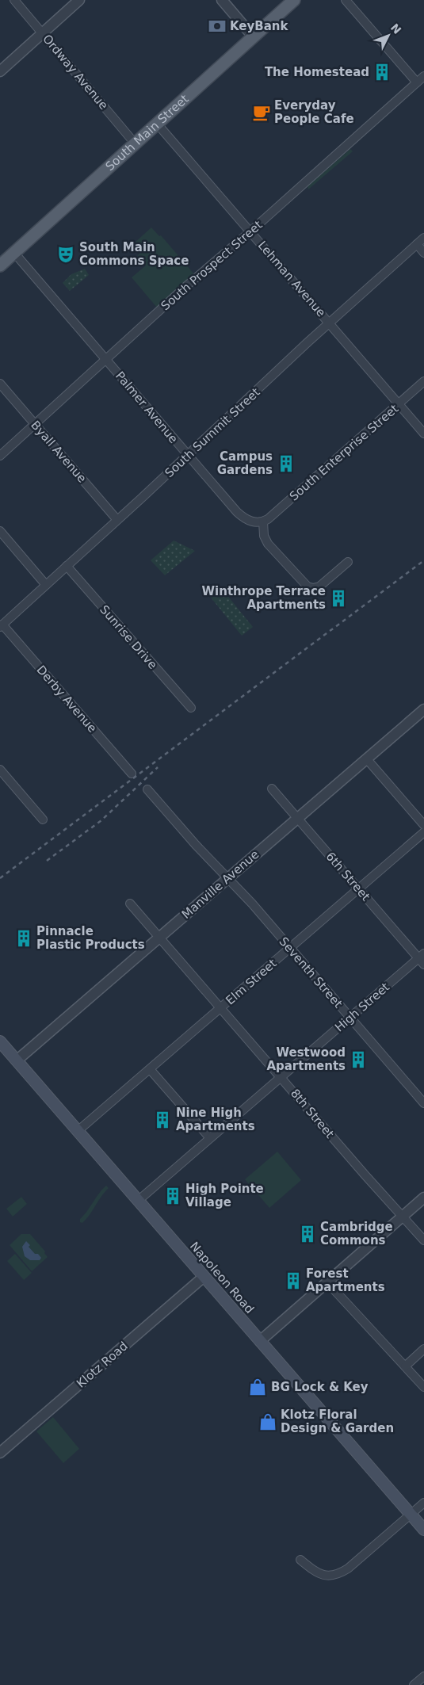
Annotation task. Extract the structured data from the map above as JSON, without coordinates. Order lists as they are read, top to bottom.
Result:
{
  "streets": {
    "main road": ["South Main Street", "Napoleon Road"],
    "street": [
      "Ordway Avenue",
      "South Prospect Street",
      "Lehman Avenue",
      "Palmer Avenue",
      "South Summit Street",
      "Byall Avenue",
      "South Enterprise Street",
      "Sunrise Drive",
      "Derby Avenue",
      "6th Street",
      "Manville Avenue",
      "Seventh Street",
      "Elm Street",
      "High Street",
      "8th Street",
      "Klotz Road"
    ]
  },
  "crossings": [
    ["Ordway Avenue", "South Main Street"],
    ["South Main Street", "Lehman Avenue"],
    ["South Main Street", "Palmer Avenue"],
    ["South Prospect Street", "Lehman Avenue"],
    ["South Prospect Street", "Palmer Avenue"],
    ["South Prospect Street", "Byall Avenue"],
    ["Lehman Avenue", "South Summit Street"],
    ["Lehman Avenue", "South Enterprise Street"],
    ["Palmer Avenue", "South Summit Street"],
    ["Palmer Avenue", "South Enterprise Street"],
    ["South Summit Street", "Byall Avenue"],
    ["South Summit Street", "Sunrise Drive"],
    ["South Summit Street", "Derby Avenue"],
    ["6th Street", "Manville Avenue"],
    ["6th Street", "Elm Street"],
    ["6th Street", "High Street"],
    ["Manville Avenue", "Seventh Street"],
    ["Manville Avenue", "8th Street"],
    ["Manville Avenue", "Napoleon Road"],
    ["Seventh Street", "Elm Street"],
    ["Seventh Street", "High Street"],
    ["Elm Street", "8th Street"],
    ["Elm Street", "Napoleon Road"],
    ["High Street", "8th Street"],
    ["High Street", "Napoleon Road"],
    ["Napoleon Road", "Klotz Road"]
  ],
  "places": {
    "bank": ["KeyBank"],
    "building": [
      "The Homestead",
      "Campus Gardens",
      "Winthrope Terrace Apartments",
      "Pinnacle Plastic Products",
      "Westwood Apartments",
      "Nine High Apartments",
      "High Pointe Village",
      "Cambridge Commons",
      "Forest Apartments"
    ],
    "cafe": ["Everyday People Cafe"],
    "theatre": ["South Main Commons Space"],
    "shop": ["BG Lock & Key", "Klotz Floral Design & Garden"]
  },
  "north": "top right"
}
